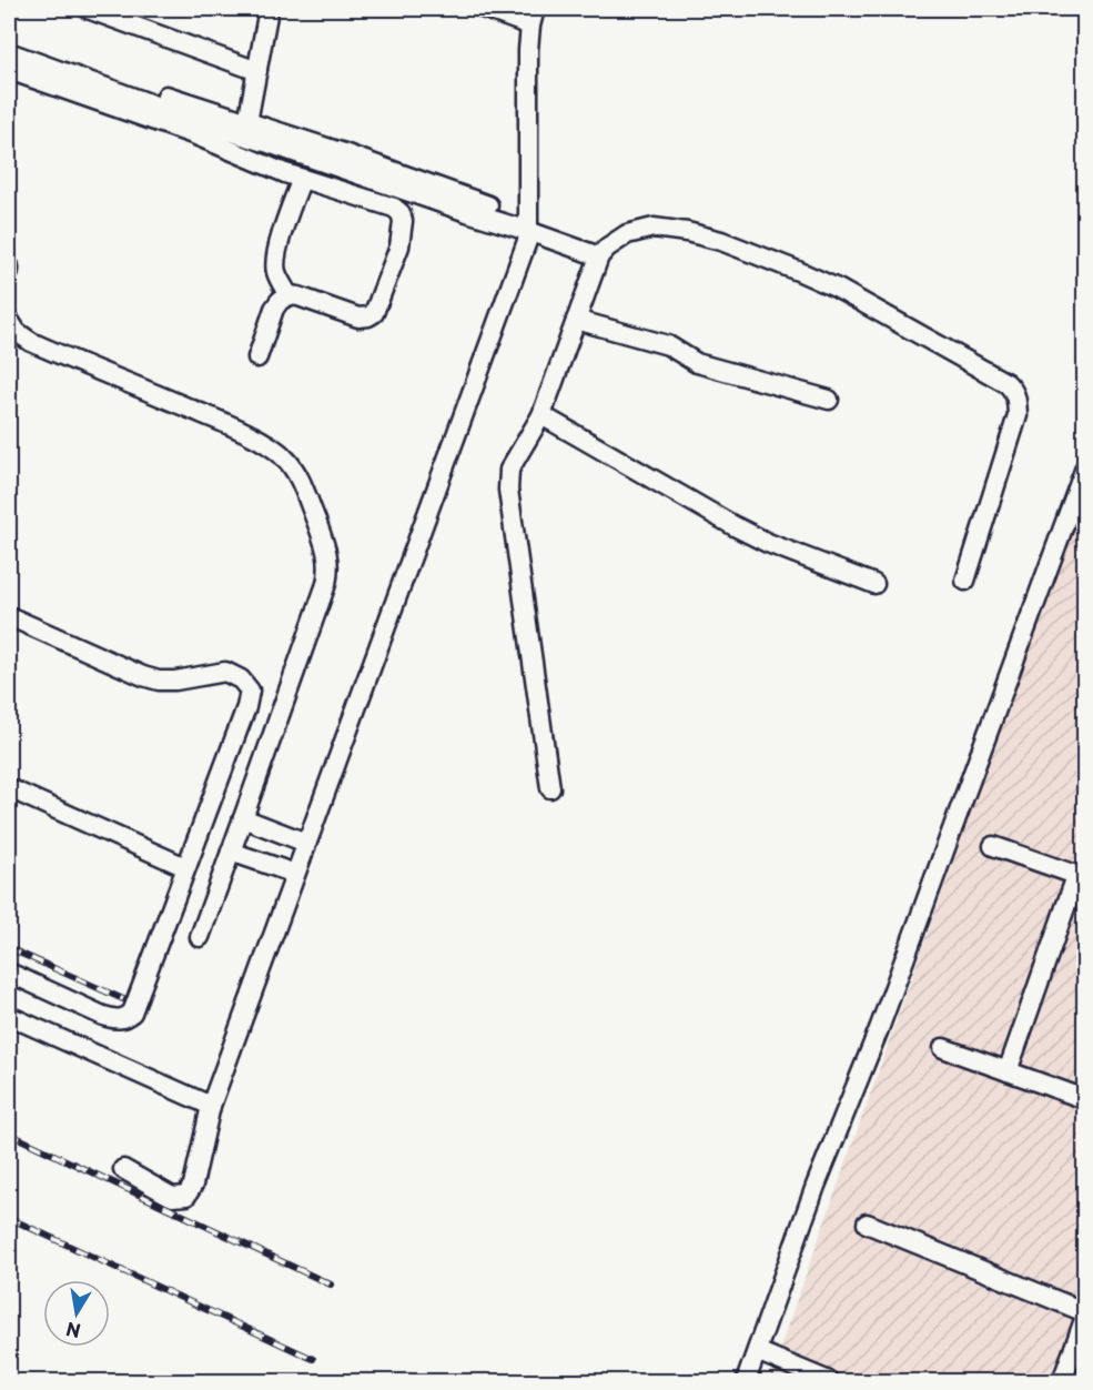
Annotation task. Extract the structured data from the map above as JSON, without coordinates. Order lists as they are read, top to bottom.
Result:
{
  "north": "bottom"
}
